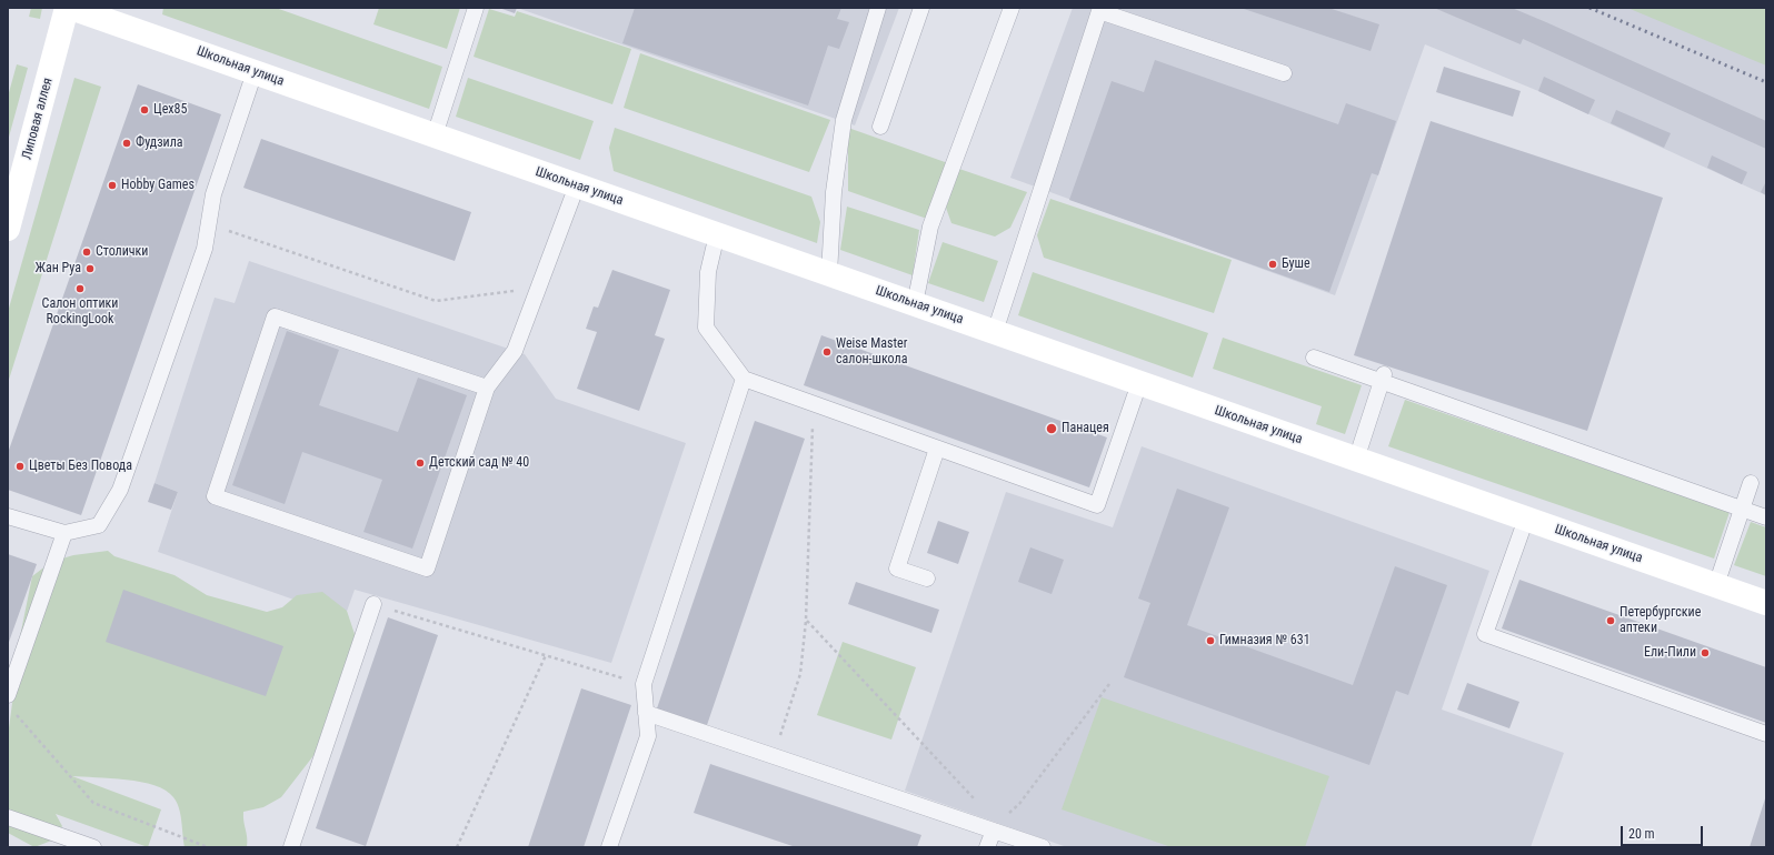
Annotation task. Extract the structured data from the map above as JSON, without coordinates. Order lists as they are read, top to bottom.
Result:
{
  "streets": {
    "street": ["Школьная улица", "Липовая аллея"]
  },
  "places": [
    "Цех85",
    "Фудзила",
    "Hobby Games",
    "Столички",
    "Буше",
    "Жан Руа",
    "Салон оптики RockingLook",
    "Weise Master салон-школа",
    "Панацея",
    "Детский сад № 40",
    "Цветы Без Повода",
    "Петербургские аптеки",
    "Гимназия № 631",
    "Ели-Пили"
  ],
  "scale_bar": "20 m"
}
